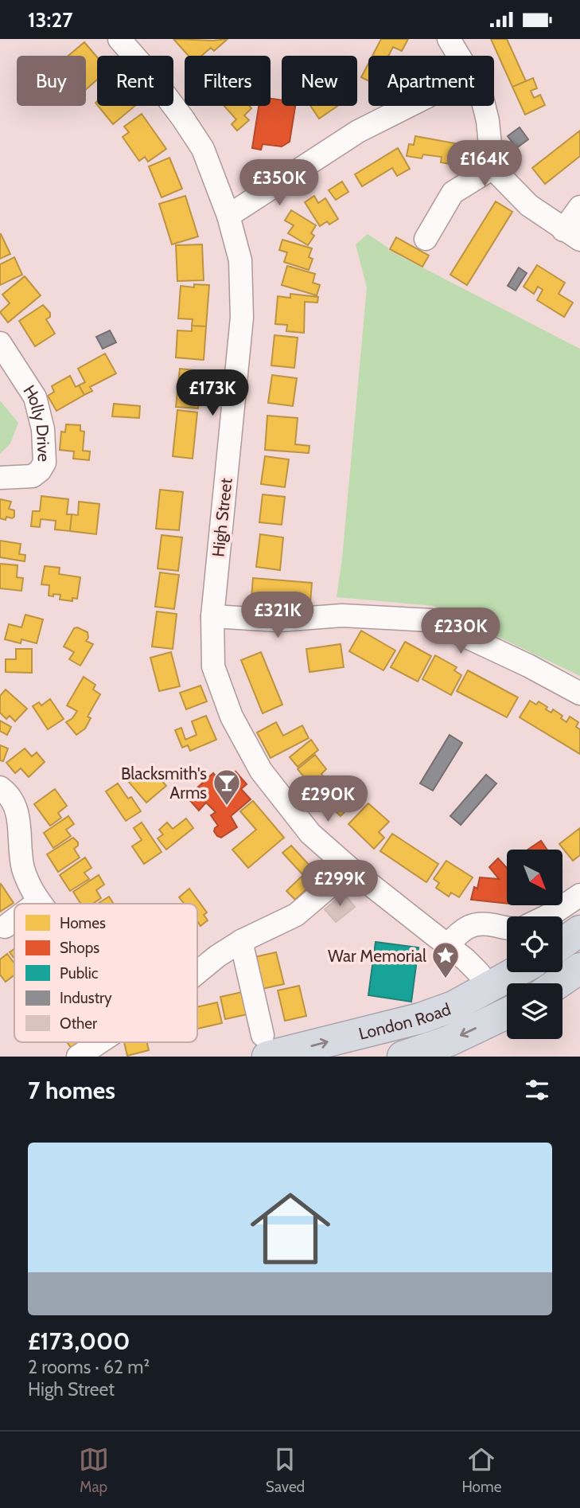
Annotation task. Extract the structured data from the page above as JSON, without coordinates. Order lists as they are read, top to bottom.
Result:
{
  "streets": {
    "highway": ["London Road"],
    "street": ["Holly Drive", "High Street"]
  },
  "crossings": [
    ["High Street", "London Road"]
  ],
  "places": {
    "bar": ["Blacksmith's Arms"],
    "place": ["War Memorial"]
  },
  "legend": [
    "Homes",
    "Shops",
    "Public",
    "Industry",
    "Other"
  ],
  "north": "bottom right",
  "page": {
    "status": "13:27",
    "chip": [
      "Buy",
      "Rent",
      "Filters",
      "New",
      "Apartment"
    ],
    "price": [
      "£164K",
      "£350K",
      "£173K",
      "£321K",
      "£230K",
      "£290K",
      "£299K"
    ],
    "heading": "7 homes",
    "list": [
      {
        "name": "£173,000",
        "note": "2 rooms · 62 m² · High Street"
      }
    ],
    "tabs": ["Map", "Saved", "Home"]
  }
}
